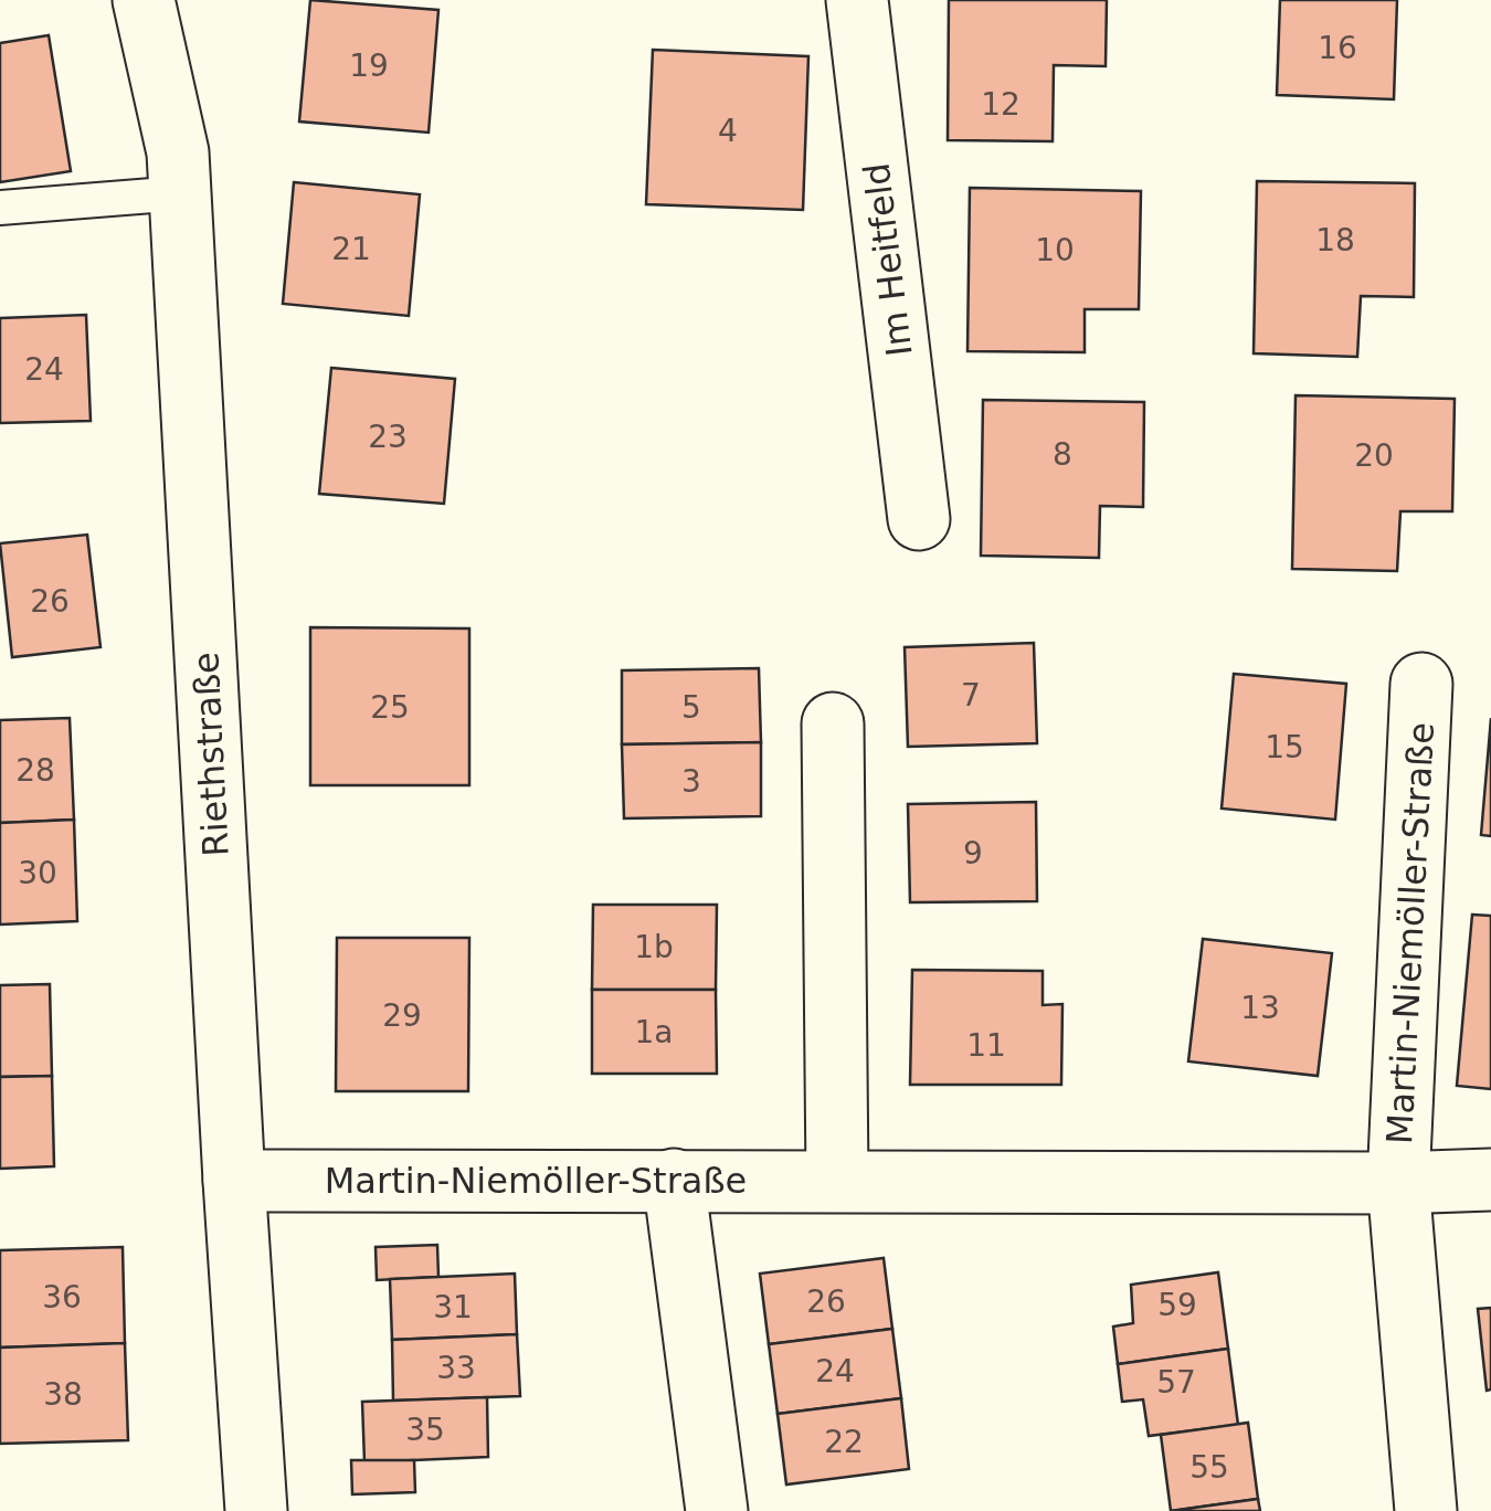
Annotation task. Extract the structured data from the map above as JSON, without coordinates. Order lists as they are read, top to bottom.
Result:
{
  "streets": {
    "street": ["Im Heitfeld", "Riethstraße", "Martin-Niemöller-Straße"]
  },
  "crossings": [
    ["Riethstraße", "Martin-Niemöller-Straße"]
  ],
  "house_numbers": [
    "16",
    "19",
    "12",
    "4",
    "18",
    "21",
    "10",
    "24",
    "23",
    "8",
    "20",
    "26",
    "7",
    "25",
    "5",
    "15",
    "28",
    "3",
    "9",
    "30",
    "1b",
    "13",
    "29",
    "1a",
    "11",
    "36",
    "26",
    "59",
    "31",
    "33",
    "24",
    "57",
    "38",
    "35",
    "22",
    "55"
  ]
}
